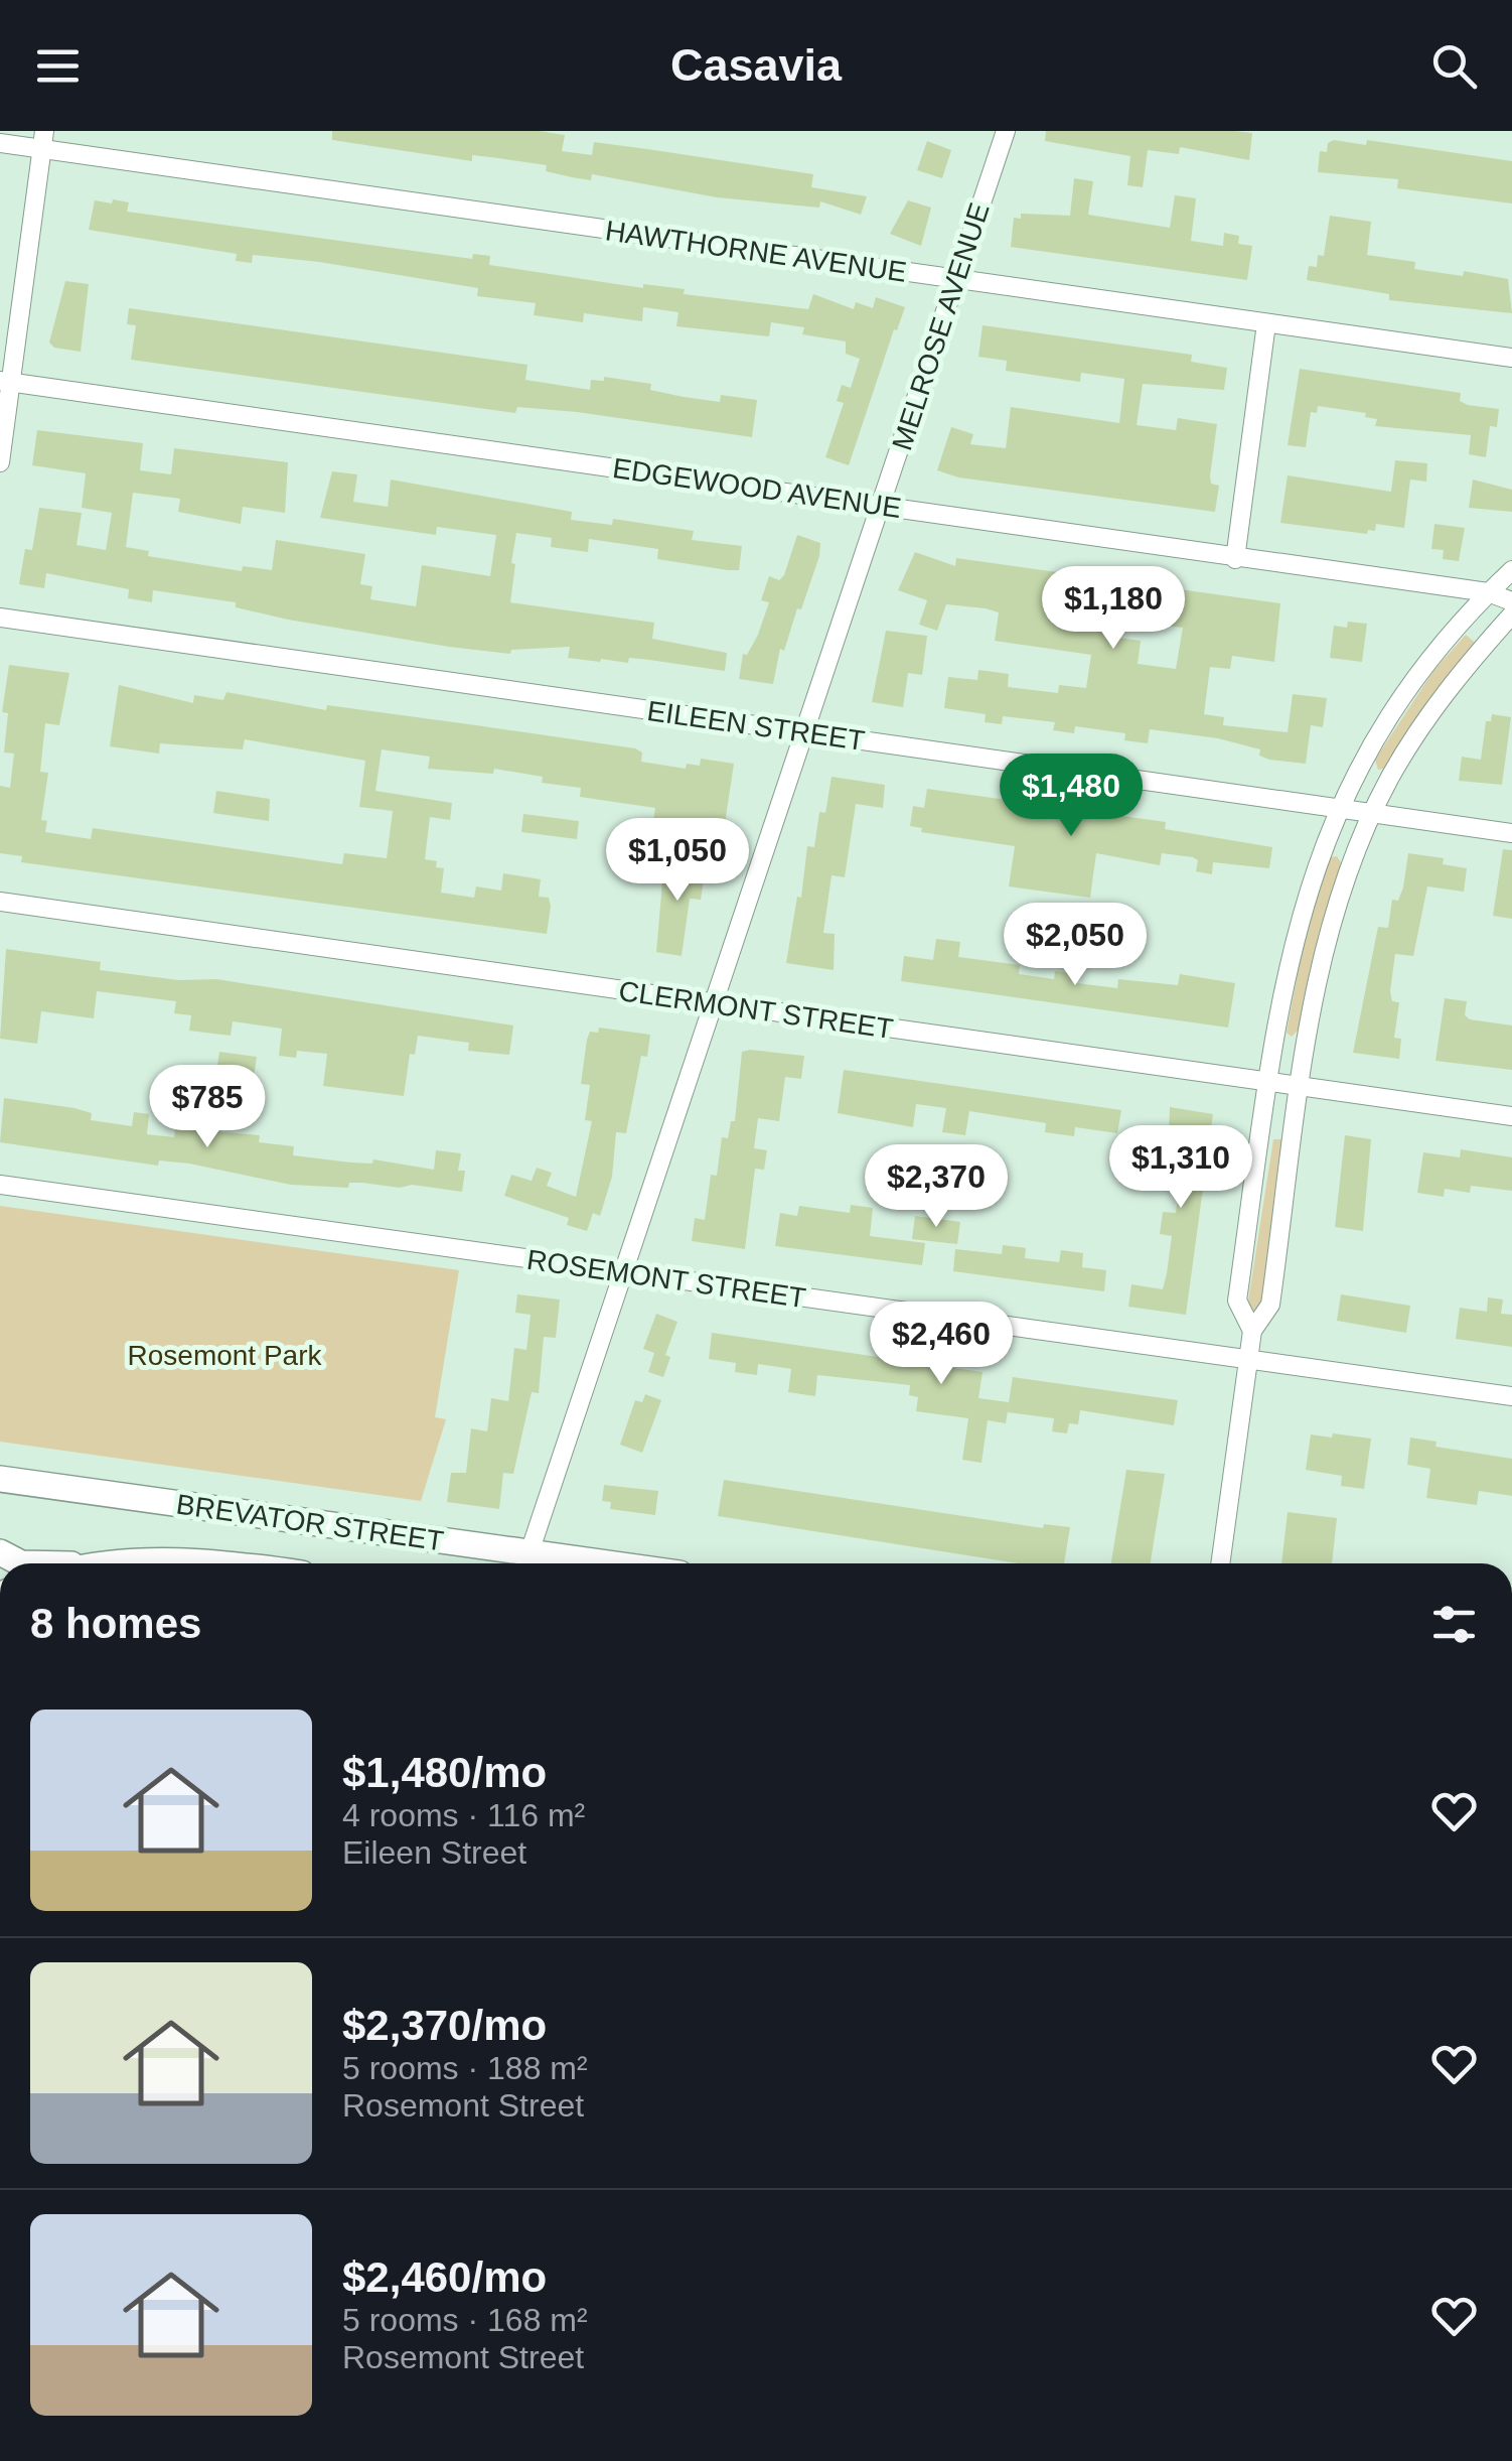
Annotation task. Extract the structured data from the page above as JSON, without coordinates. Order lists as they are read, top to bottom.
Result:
{
  "streets": {
    "street": [
      "HAWTHORNE AVENUE",
      "MELROSE AVENUE",
      "EDGEWOOD AVENUE",
      "EILEEN STREET",
      "CLERMONT STREET",
      "ROSEMONT STREET",
      "BREVATOR STREET"
    ]
  },
  "crossings": [
    ["HAWTHORNE AVENUE", "MELROSE AVENUE"],
    ["MELROSE AVENUE", "EDGEWOOD AVENUE"],
    ["MELROSE AVENUE", "EILEEN STREET"],
    ["MELROSE AVENUE", "CLERMONT STREET"],
    ["MELROSE AVENUE", "ROSEMONT STREET"],
    ["MELROSE AVENUE", "BREVATOR STREET"]
  ],
  "parks": ["Rosemont Park"],
  "page": {
    "header": "Casavia",
    "price": [
      "$1,180",
      "$1,480",
      "$1,050",
      "$2,050",
      "$785",
      "$1,310",
      "$2,370",
      "$2,460"
    ],
    "heading": "8 homes",
    "list": [
      {
        "name": "$1,480/mo",
        "note": "4 rooms · 116 m² · Eileen Street"
      },
      {
        "name": "$2,370/mo",
        "note": "5 rooms · 188 m² · Rosemont Street"
      },
      {
        "name": "$2,460/mo",
        "note": "5 rooms · 168 m² · Rosemont Street"
      }
    ]
  }
}
